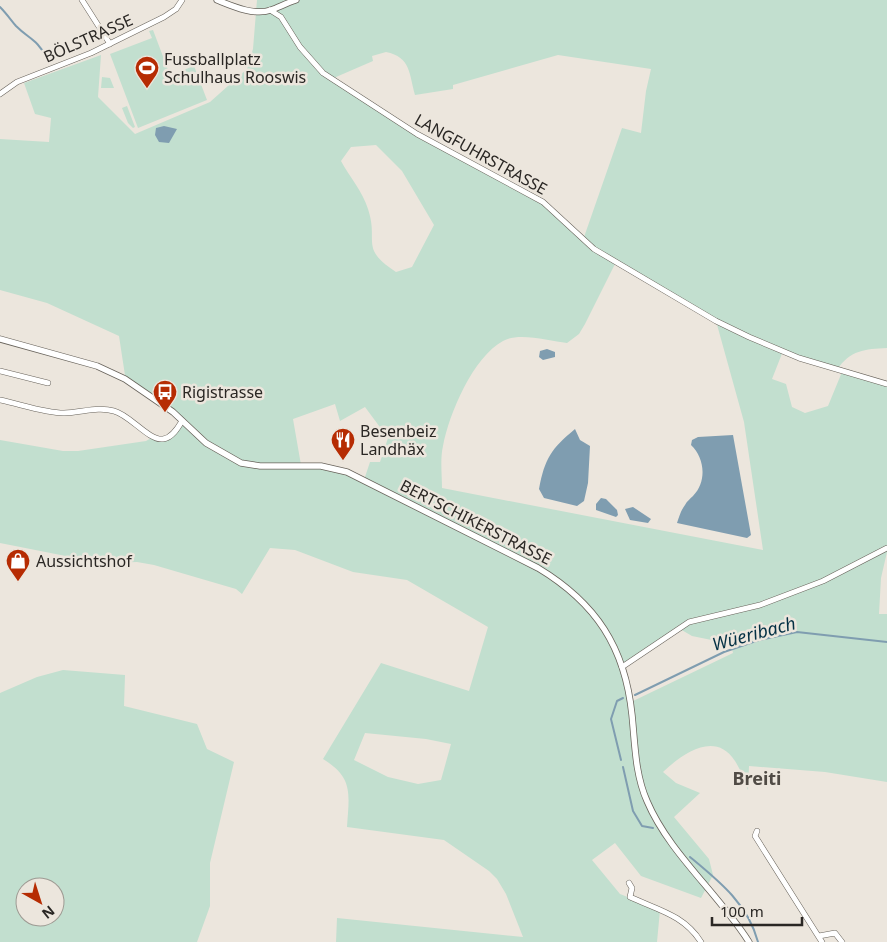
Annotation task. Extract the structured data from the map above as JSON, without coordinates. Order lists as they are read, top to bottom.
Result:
{
  "streets": {
    "street": ["BÖLSTRASSE", "LANGFUHRSTRASSE", "BERTSCHIKERSTRASSE"]
  },
  "districts": ["Breiti"],
  "water": ["Wüeribach"],
  "places": {
    "sports": ["Fussballplatz Schulhaus Rooswis"],
    "bus stop": ["Rigistrasse"],
    "restaurant": ["Besenbeiz Landhäx"],
    "shop": ["Aussichtshof"]
  },
  "scale_bar": "100 m",
  "north": "bottom right"
}
